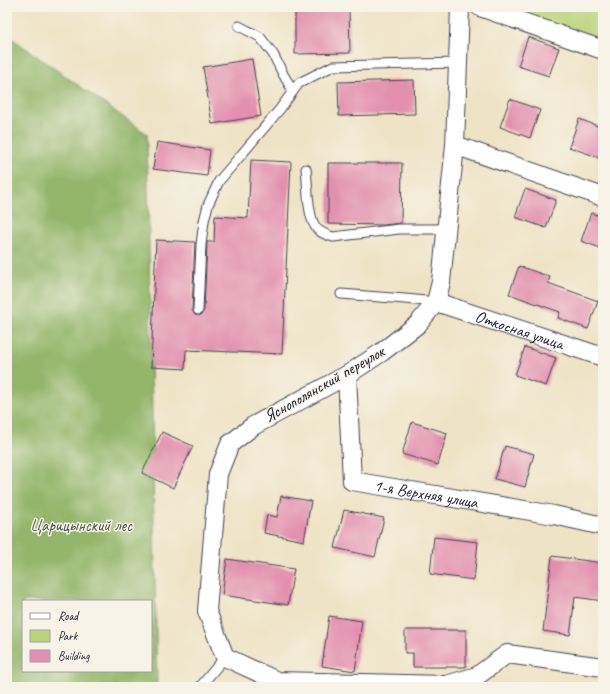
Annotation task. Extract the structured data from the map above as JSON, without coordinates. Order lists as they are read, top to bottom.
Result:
{
  "streets": {
    "street": ["Откосная улица", "Яснополянский переулок", "1-я Верхняя улица"]
  },
  "crossings": [
    ["Откосная улица", "Яснополянский переулок"],
    ["Яснополянский переулок", "1-я Верхняя улица"]
  ],
  "parks": ["Царицынский лес"],
  "legend": ["Road", "Park", "Building"]
}
